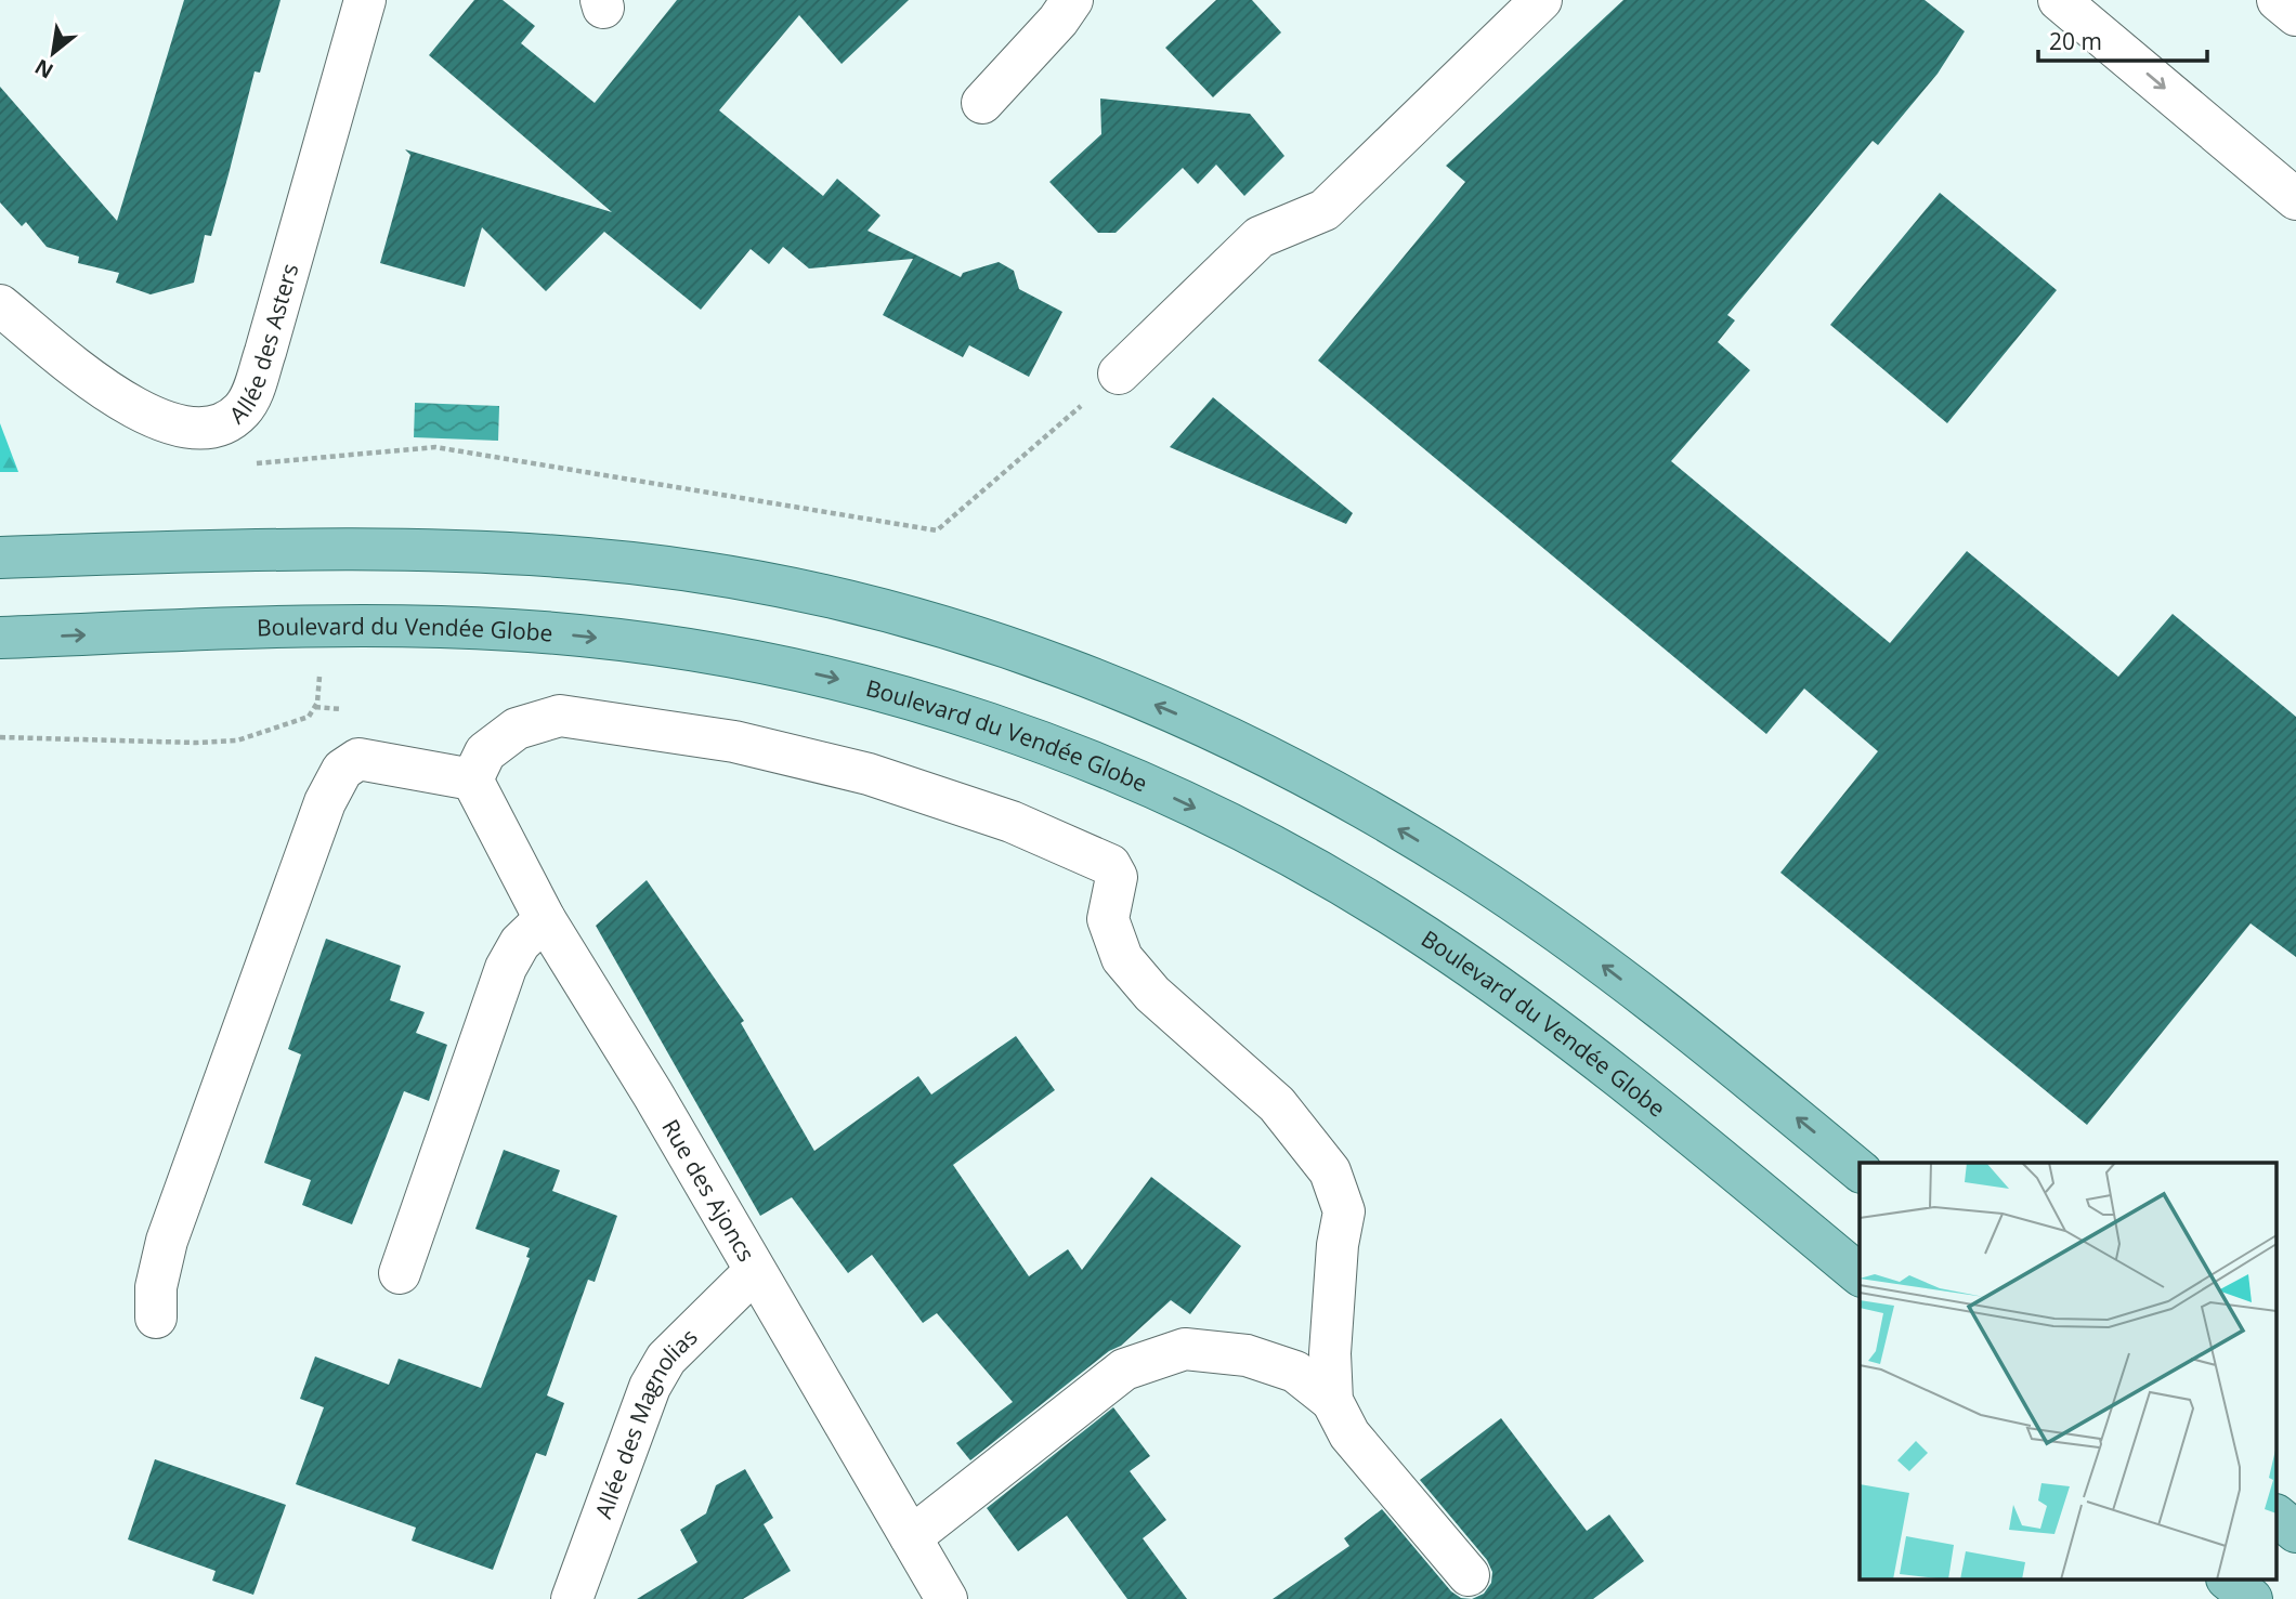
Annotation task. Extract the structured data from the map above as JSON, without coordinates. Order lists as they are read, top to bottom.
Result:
{
  "streets": {
    "main road": ["Boulevard du Vendée Globe"],
    "street": ["Allée des Asters", "Rue des Ajoncs", "Allée des Magnolias"]
  },
  "crossings": [
    ["Rue des Ajoncs", "Allée des Magnolias"]
  ],
  "scale_bar": "20 m",
  "north": "bottom left"
}
